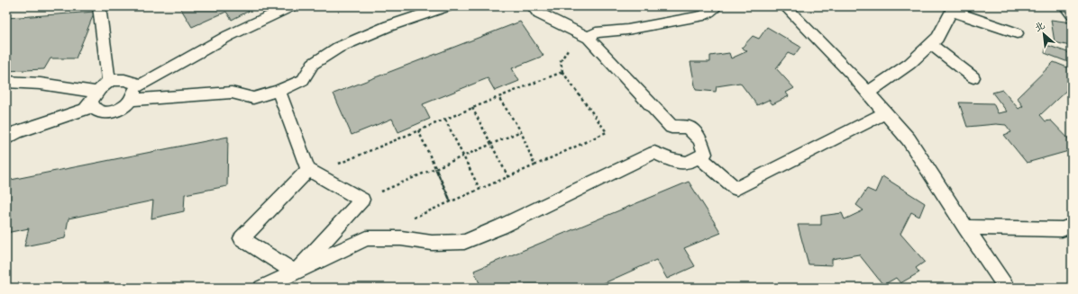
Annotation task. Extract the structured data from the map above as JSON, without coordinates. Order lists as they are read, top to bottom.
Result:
{
  "north": "top left"
}
